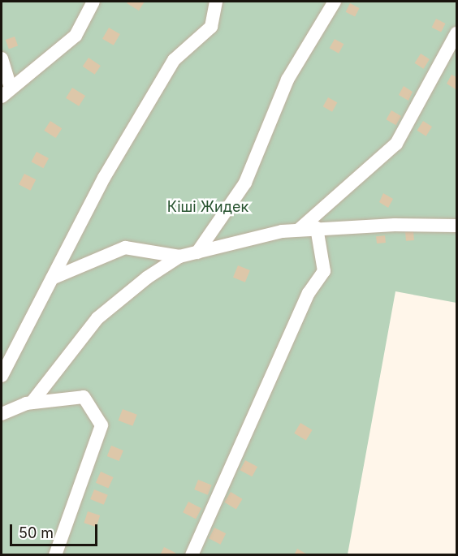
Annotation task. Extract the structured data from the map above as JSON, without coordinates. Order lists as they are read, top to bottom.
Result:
{
  "parks": ["Кіші Жидек"],
  "scale_bar": "50 m"
}
